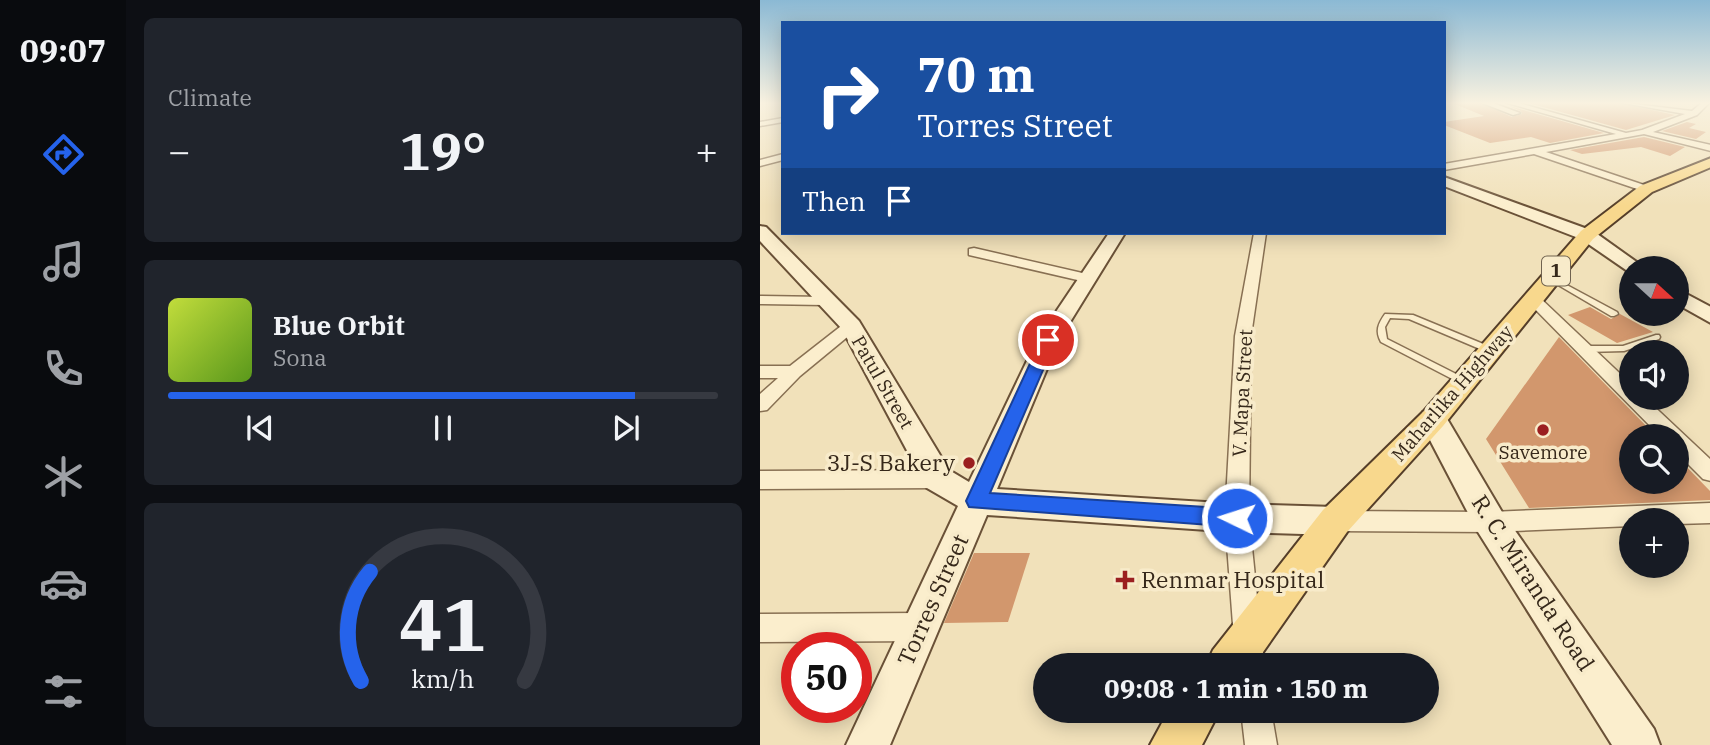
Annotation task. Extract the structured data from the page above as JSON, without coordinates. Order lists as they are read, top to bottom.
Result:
{
  "streets": {
    "main road": [
      "1",
      "Patul Street",
      "Maharlika Highway",
      "R. C. Miranda Road",
      "Torres Street"
    ],
    "street": ["V. Mapa Street"]
  },
  "crossings": [
    ["Maharlika Highway", "R. C. Miranda Road"]
  ],
  "places": {
    "other": ["Savemore", "3J-S Bakery"],
    "health": ["Renmar Hospital"]
  },
  "north": "right",
  "page": {
    "tabs": "09:07",
    "tile": "Climate",
    "turn": ["70 m", "Torres Street"],
    "heat": ["−", "19°", "+"],
    "then": "Then",
    "map_buttons": "+",
    "song": ["Blue Orbit", "Sona"],
    "limit": "50",
    "trip": "09:08 · 1 min · 150 m",
    "gauge": ["41", "km/h"]
  }
}
